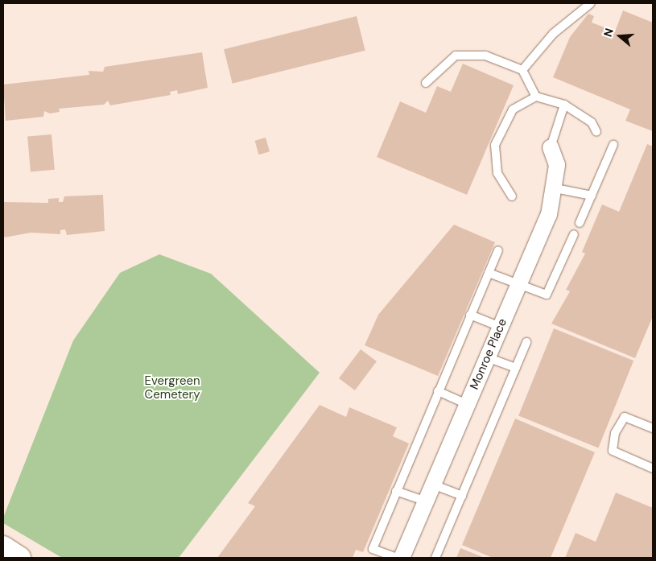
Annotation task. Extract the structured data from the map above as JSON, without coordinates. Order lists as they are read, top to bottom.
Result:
{
  "streets": {
    "street": ["Monroe Place"]
  },
  "parks": ["Evergreen Cemetery"],
  "north": "left"
}
